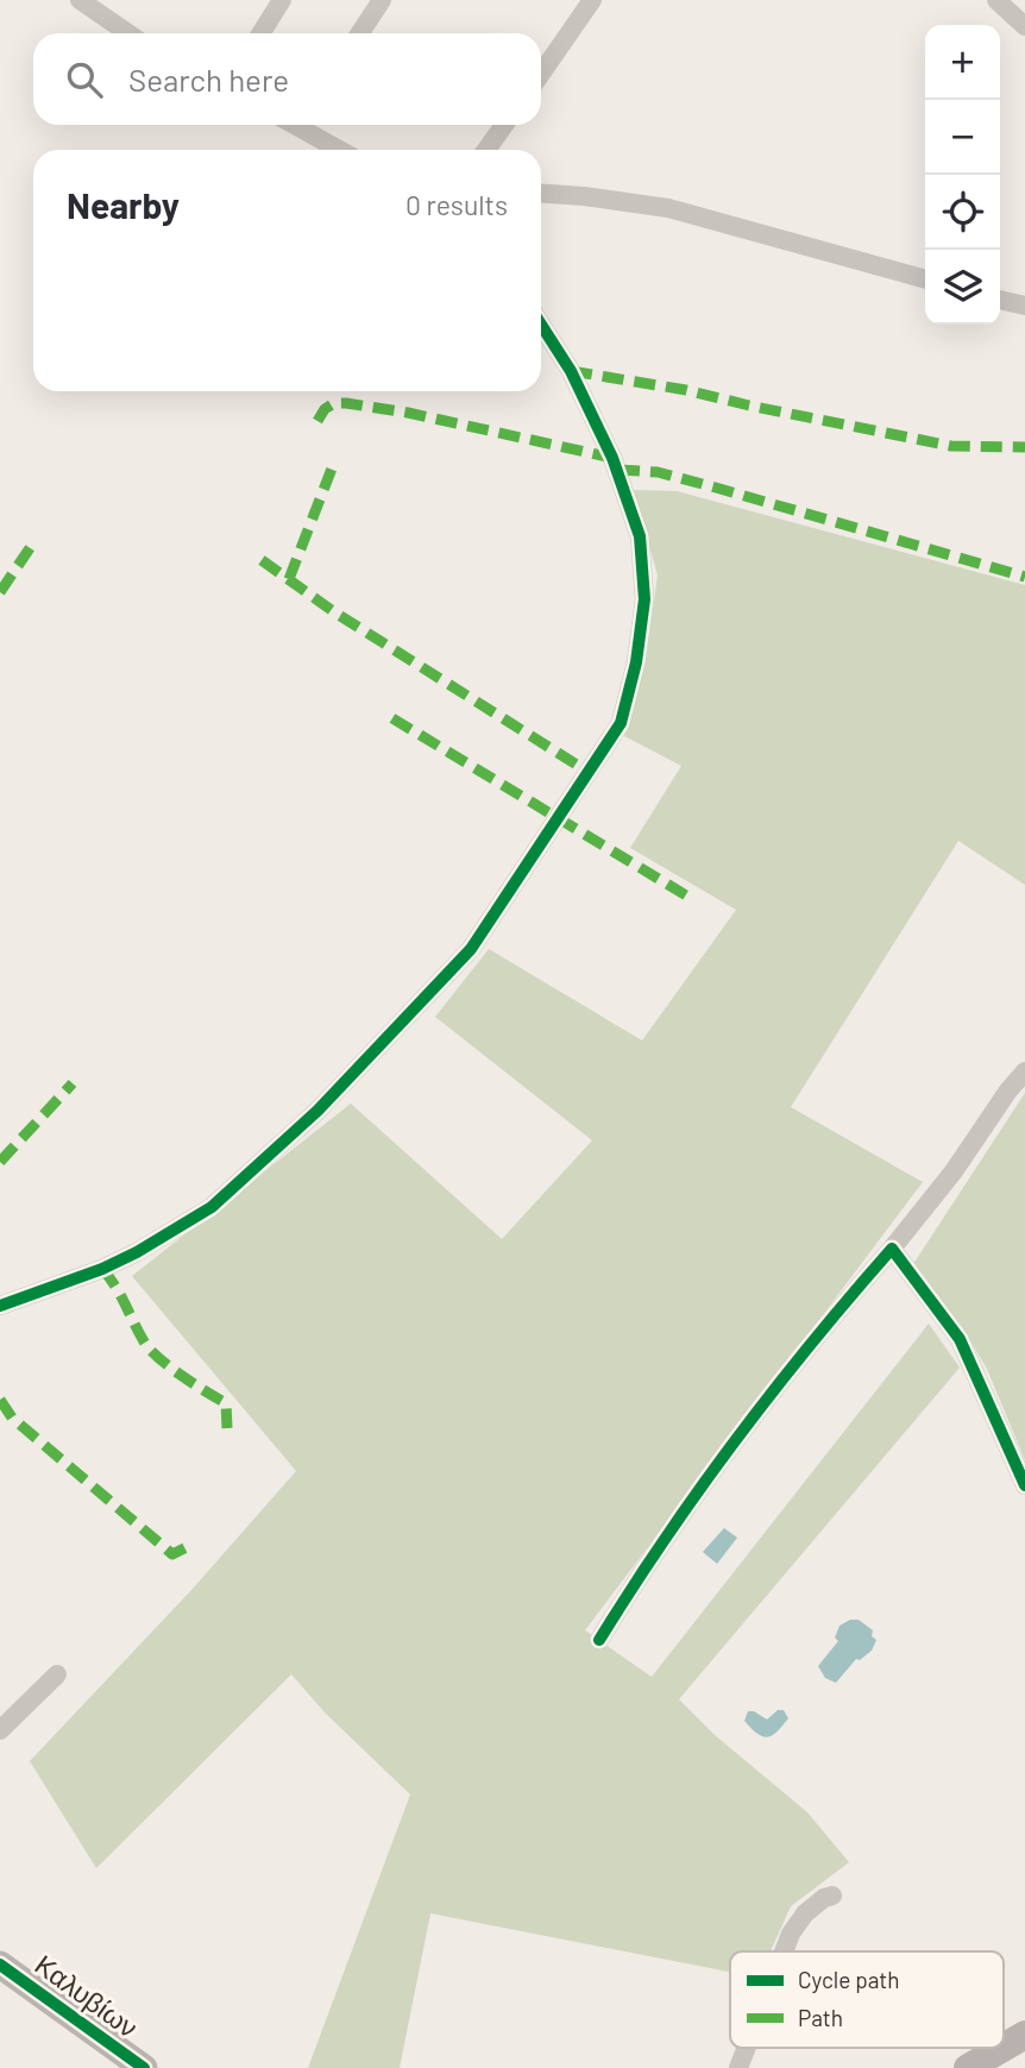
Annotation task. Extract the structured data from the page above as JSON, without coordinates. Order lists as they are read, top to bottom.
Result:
{
  "streets": {
    "main road": ["Καλυβίων"]
  },
  "legend": ["Cycle path", "Path"],
  "page": {
    "map_buttons": ["+", "−"],
    "search": "Search here",
    "heading": ["Nearby", "0 results"]
  }
}
